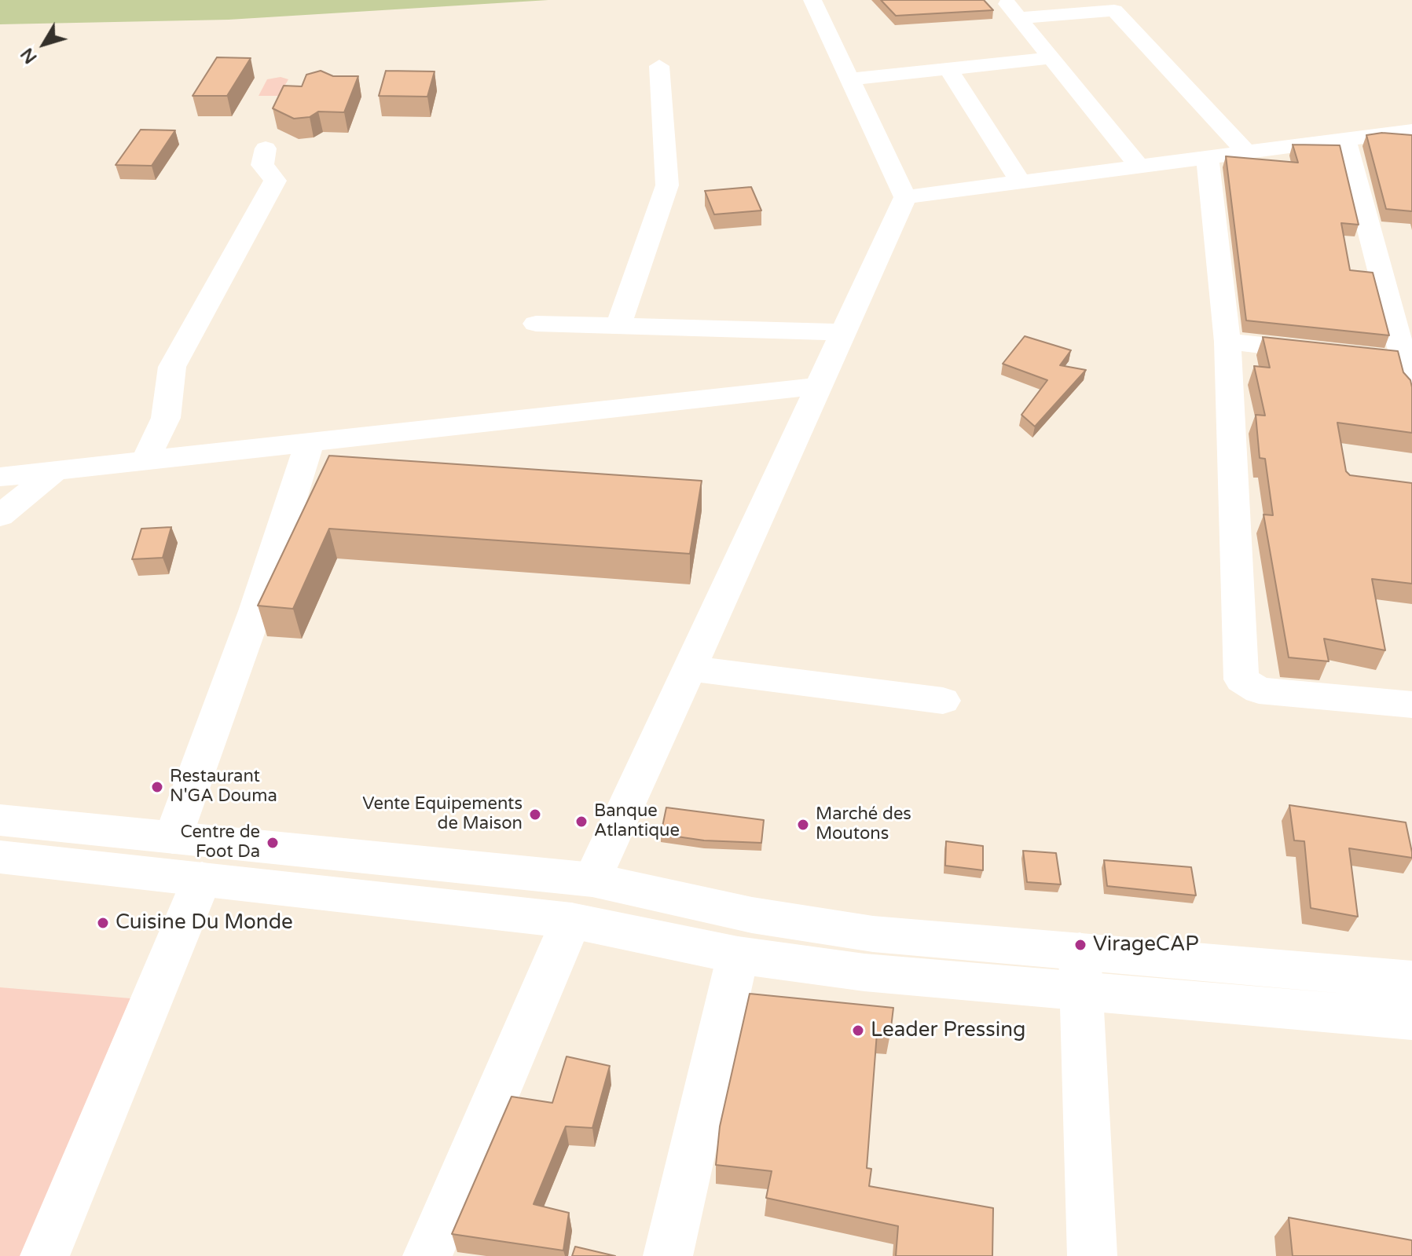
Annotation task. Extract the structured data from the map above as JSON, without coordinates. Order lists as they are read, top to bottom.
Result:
{
  "places": [
    "Restaurant N'GA Douma",
    "Vente Equipements de Maison",
    "Banque Atlantique",
    "Marché des Moutons",
    "Centre de Foot Da",
    "Cuisine Du Monde",
    "VirageCAP",
    "Leader Pressing"
  ],
  "north": "bottom left"
}
